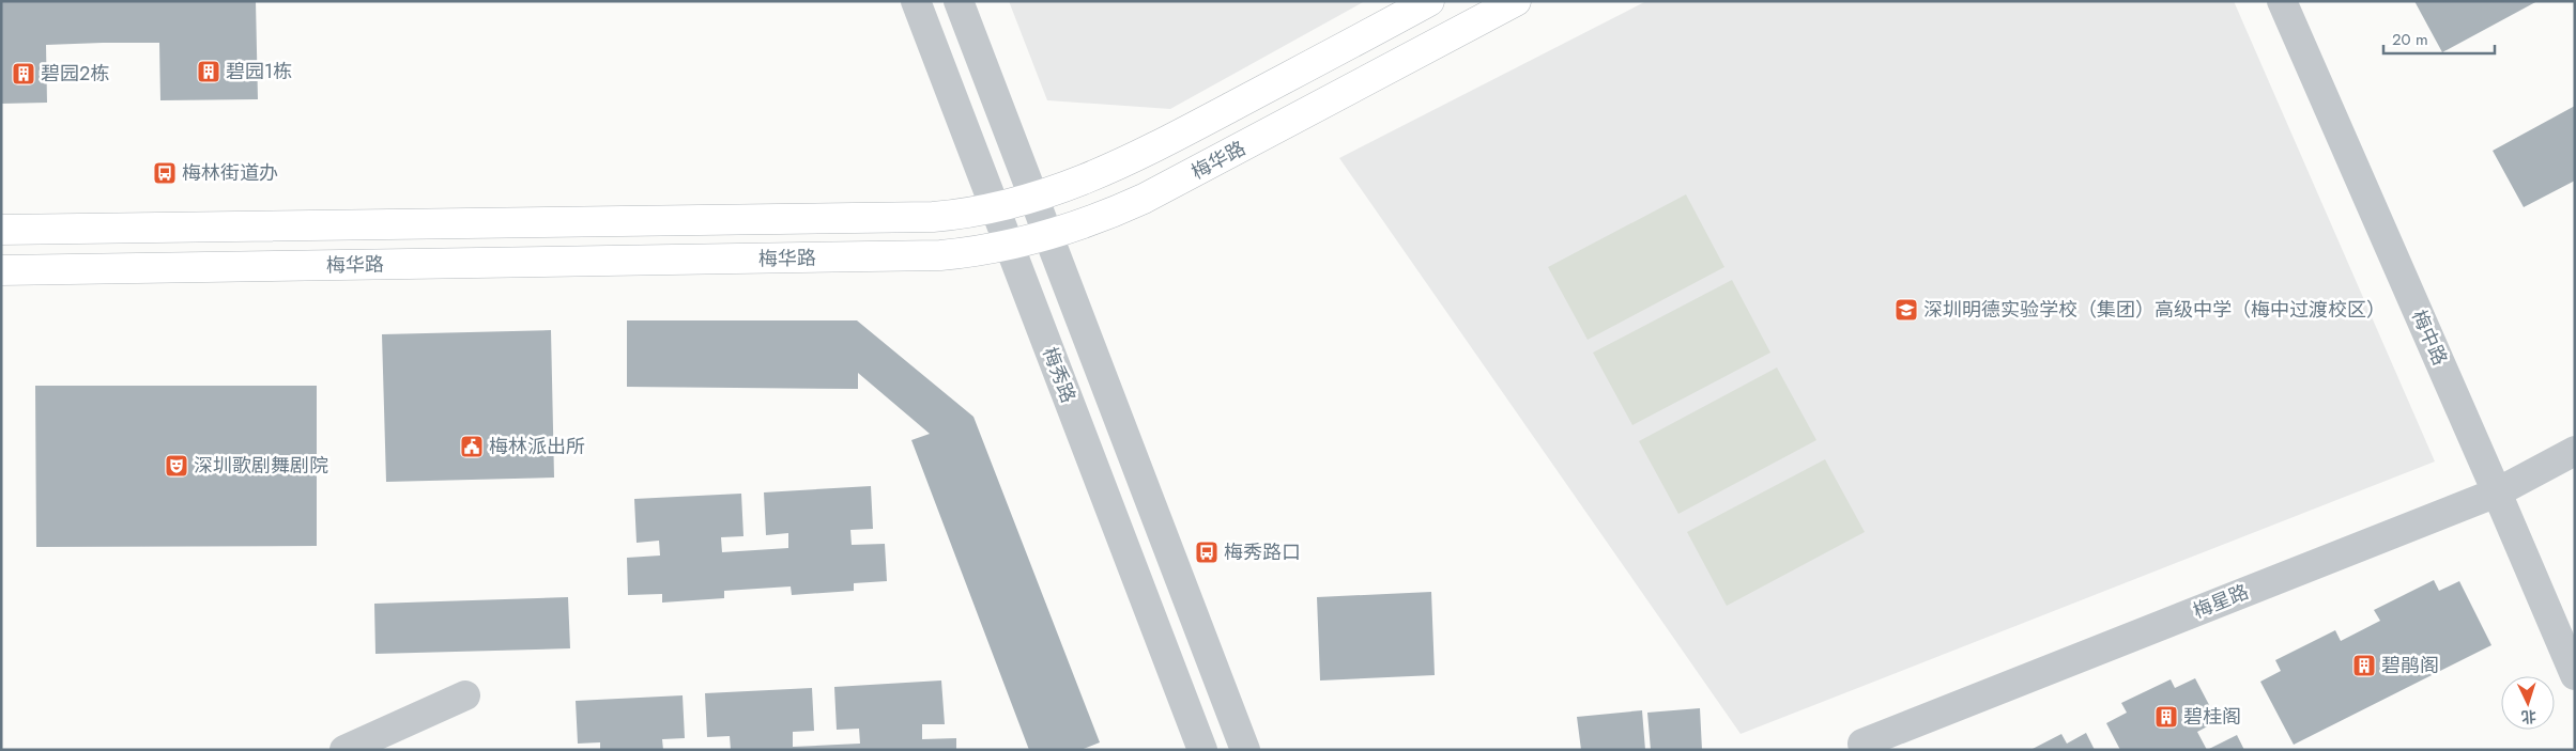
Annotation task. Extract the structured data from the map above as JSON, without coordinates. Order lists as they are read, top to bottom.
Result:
{
  "streets": {
    "main road": ["梅华路"],
    "street": ["梅中路", "梅秀路", "梅星路"]
  },
  "crossings": [
    ["梅华路", "梅秀路"],
    ["梅中路", "梅星路"]
  ],
  "places": {
    "building": [
      "碧园1栋",
      "碧园2栋",
      "碧鹃阁",
      "碧桂阁"
    ],
    "bus stop": ["梅林街道办", "梅秀路口"],
    "school or university": ["深圳明德实验学校（集团）高级中学（梅中过渡校区）"],
    "public building": ["梅林派出所"],
    "theatre": ["深圳歌剧舞剧院"]
  },
  "scale_bar": "20 m",
  "north": "bottom"
}
